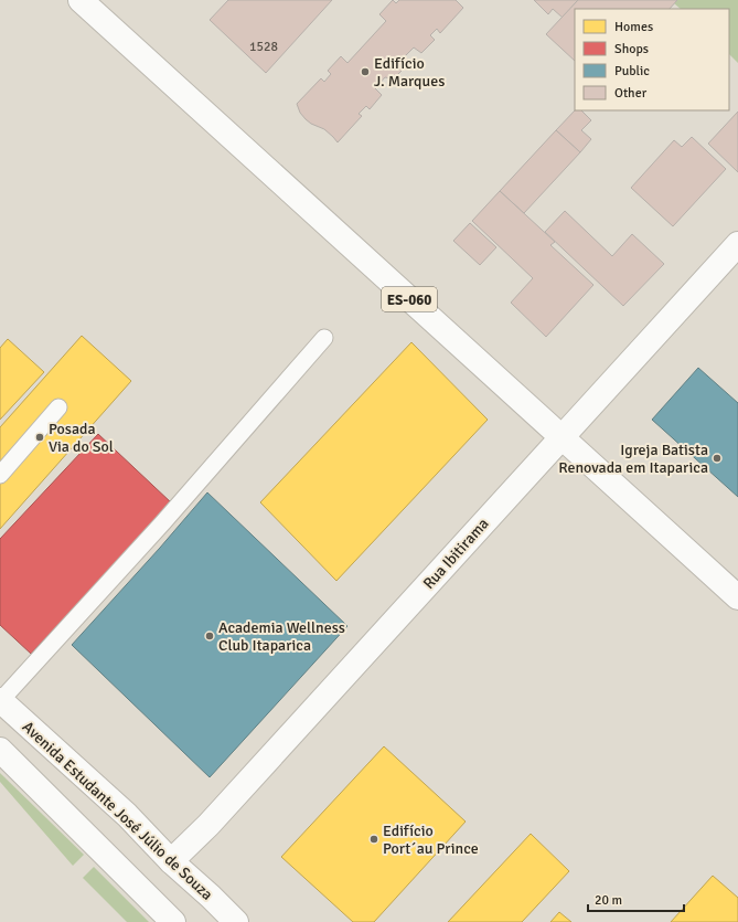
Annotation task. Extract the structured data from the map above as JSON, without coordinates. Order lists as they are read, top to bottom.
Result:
{
  "streets": {
    "street": ["ES-060", "Rua Ibitirama", "Avenida Estudante José Júlio de Souza"]
  },
  "crossings": [
    ["ES-060", "Rua Ibitirama"],
    ["Rua Ibitirama", "Avenida Estudante José Júlio de Souza"]
  ],
  "places": [
    "Edifício J. Marques",
    "Posada Via do Sol",
    "Igreja Batista Renovada em Itaparica",
    "Academia Wellness Club Itaparica",
    "Edifício Port´au Prince"
  ],
  "house_numbers": ["1528"],
  "legend": [
    "Homes",
    "Shops",
    "Public",
    "Other"
  ],
  "scale_bar": "20 m"
}
